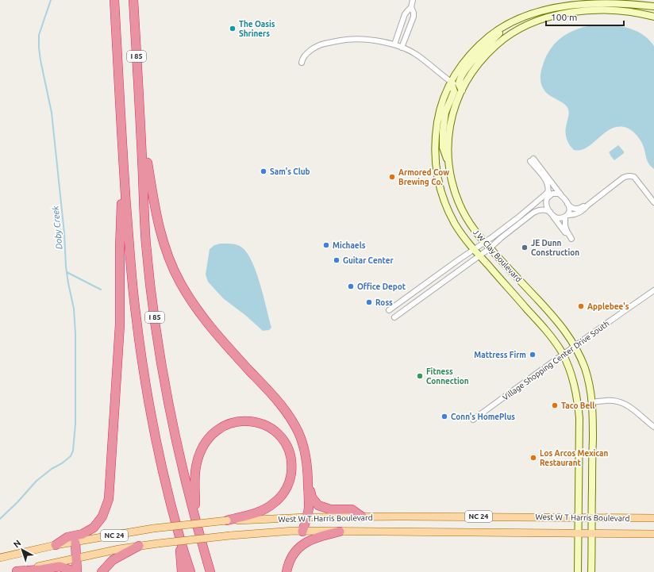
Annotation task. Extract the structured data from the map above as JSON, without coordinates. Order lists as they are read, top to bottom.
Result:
{
  "streets": {
    "highway": ["I 85"],
    "main road": ["NC 24", "West W T Harris Boulevard"],
    "street": ["J W Clay Boulevard", "Village Shopping Center Drive South"]
  },
  "crossings": [
    ["J W Clay Boulevard", "Village Shopping Center Drive South"],
    ["J W Clay Boulevard", "West W T Harris Boulevard"]
  ],
  "water": ["Doby Creek"],
  "places": [
    "The Oasis Shriners",
    "Sam's Club",
    "Armored Cow Brewing Co.",
    "Michaels",
    "JE Dunn Construction",
    "Guitar Center",
    "Office Depot",
    "Ross",
    "Applebee's",
    "Mattress Firm",
    "Fitness Connection",
    "Taco Bell",
    "Conn's HomePlus",
    "Los Arcos Mexican Restaurant"
  ],
  "scale_bar": "100 m",
  "north": "top left"
}
